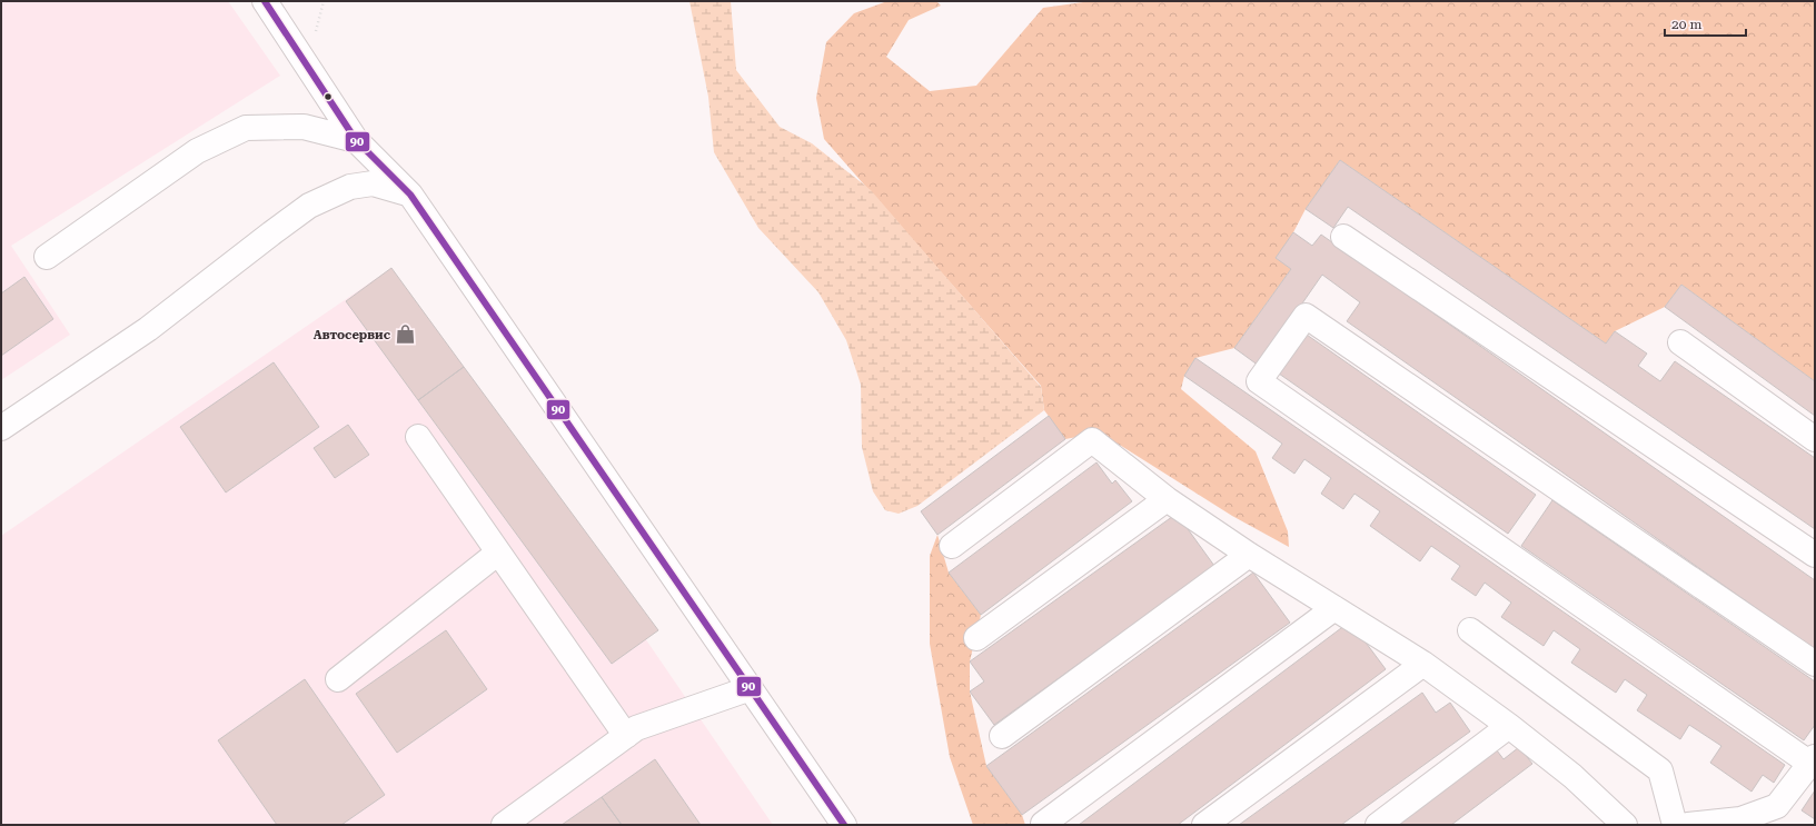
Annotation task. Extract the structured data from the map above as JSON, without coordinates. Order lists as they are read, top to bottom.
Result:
{
  "places": {
    "shop": ["Автосервис"]
  },
  "lines": ["transit line 90"],
  "scale_bar": "20 m"
}
